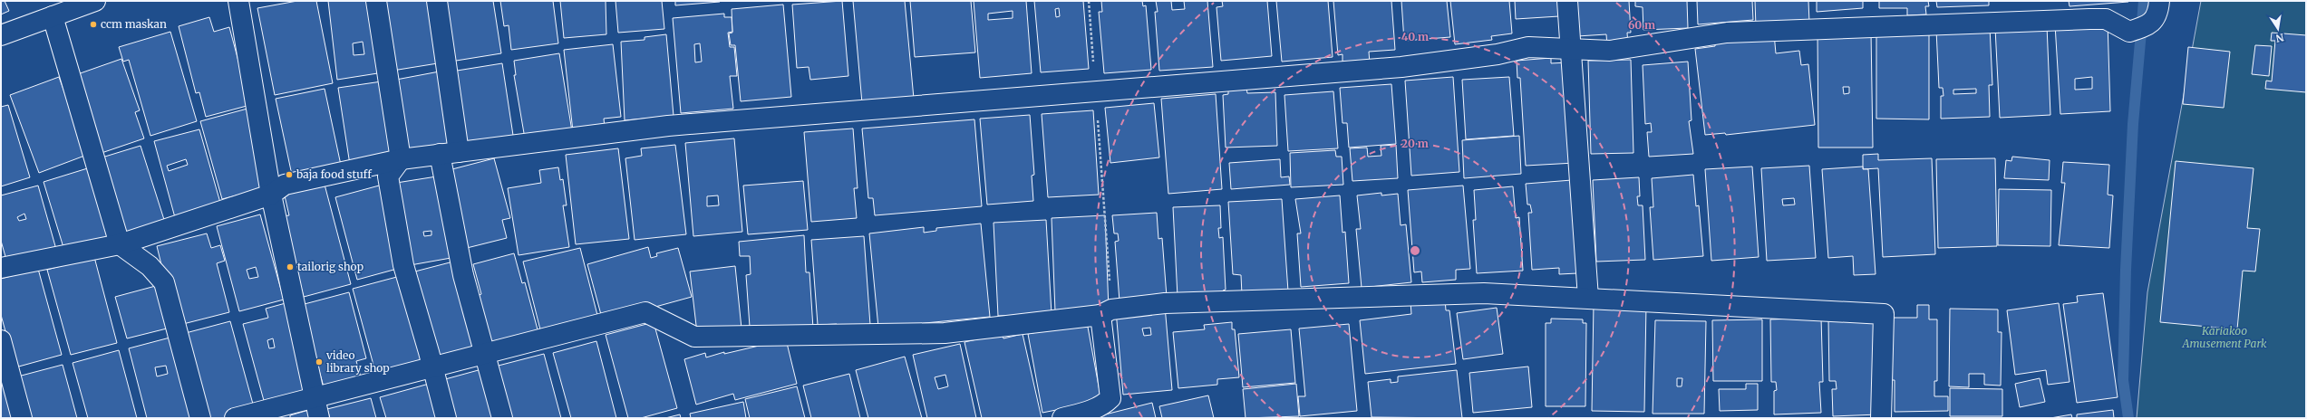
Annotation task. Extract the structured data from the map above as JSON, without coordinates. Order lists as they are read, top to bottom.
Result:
{
  "parks": ["Kariakoo Amusement Park"],
  "places": [
    "ccm maskan",
    "baja food stuff",
    "tailorig shop",
    "video library shop"
  ],
  "north": "bottom",
  "rings": ["60 m", "40 m", "20 m"]
}
